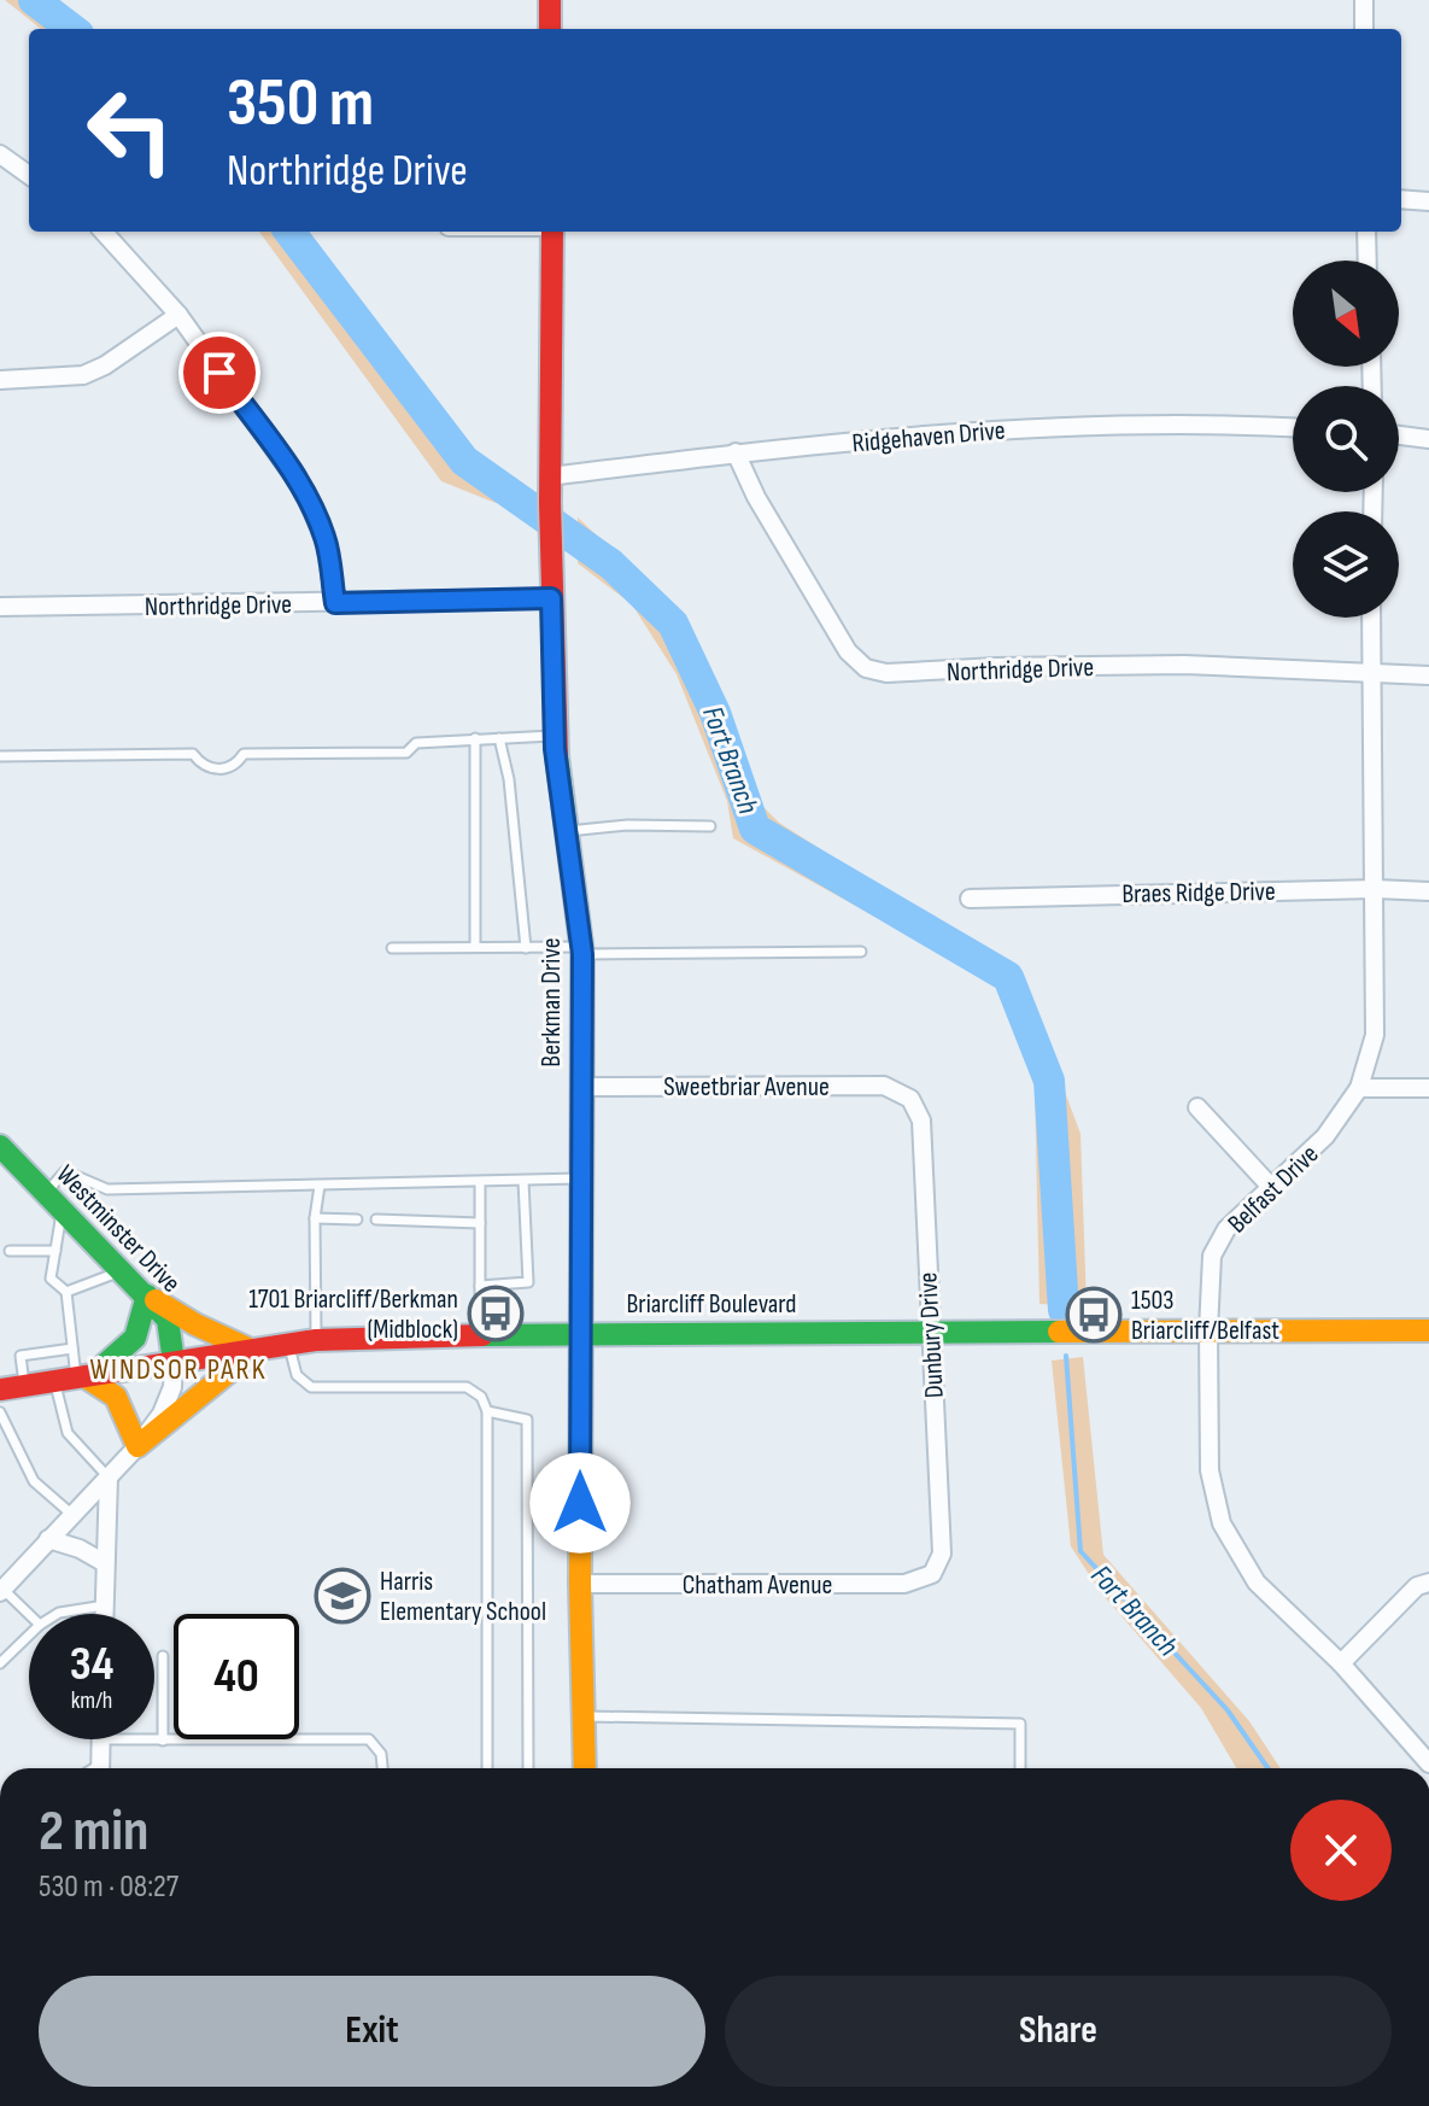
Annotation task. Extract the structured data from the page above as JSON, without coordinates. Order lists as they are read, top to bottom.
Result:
{
  "streets": {
    "street": [
      "Ridgehaven Drive",
      "Northridge Drive",
      "Braes Ridge Drive",
      "Berkman Drive",
      "Sweetbriar Avenue",
      "Belfast Drive",
      "Westminster Drive",
      "Briarcliff Boulevard",
      "Dunbury Drive",
      "Chatham Avenue"
    ]
  },
  "crossings": [
    ["Ridgehaven Drive", "Northridge Drive"],
    ["Ridgehaven Drive", "Berkman Drive"],
    ["Northridge Drive", "Berkman Drive"],
    ["Northridge Drive", "Belfast Drive"],
    ["Braes Ridge Drive", "Belfast Drive"],
    ["Berkman Drive", "Sweetbriar Avenue"],
    ["Berkman Drive", "Briarcliff Boulevard"],
    ["Berkman Drive", "Chatham Avenue"],
    ["Sweetbriar Avenue", "Dunbury Drive"],
    ["Belfast Drive", "Briarcliff Boulevard"],
    ["Westminster Drive", "Briarcliff Boulevard"],
    ["Briarcliff Boulevard", "Dunbury Drive"],
    ["Dunbury Drive", "Chatham Avenue"]
  ],
  "districts": ["WINDSOR PARK"],
  "water": ["Fort Branch"],
  "places": {
    "bus stop": ["1701 Briarcliff/Berkman (Midblock)", "1503 Briarcliff/Belfast"],
    "school or university": ["Harris Elementary School"]
  },
  "north": "bottom right",
  "page": {
    "turn": ["350 m", "Northridge Drive"],
    "speed": "34 km/h",
    "limit": "40",
    "heading": ["2 min", "530 m · 08:27"],
    "buttons": ["Exit", "Share"]
  }
}
